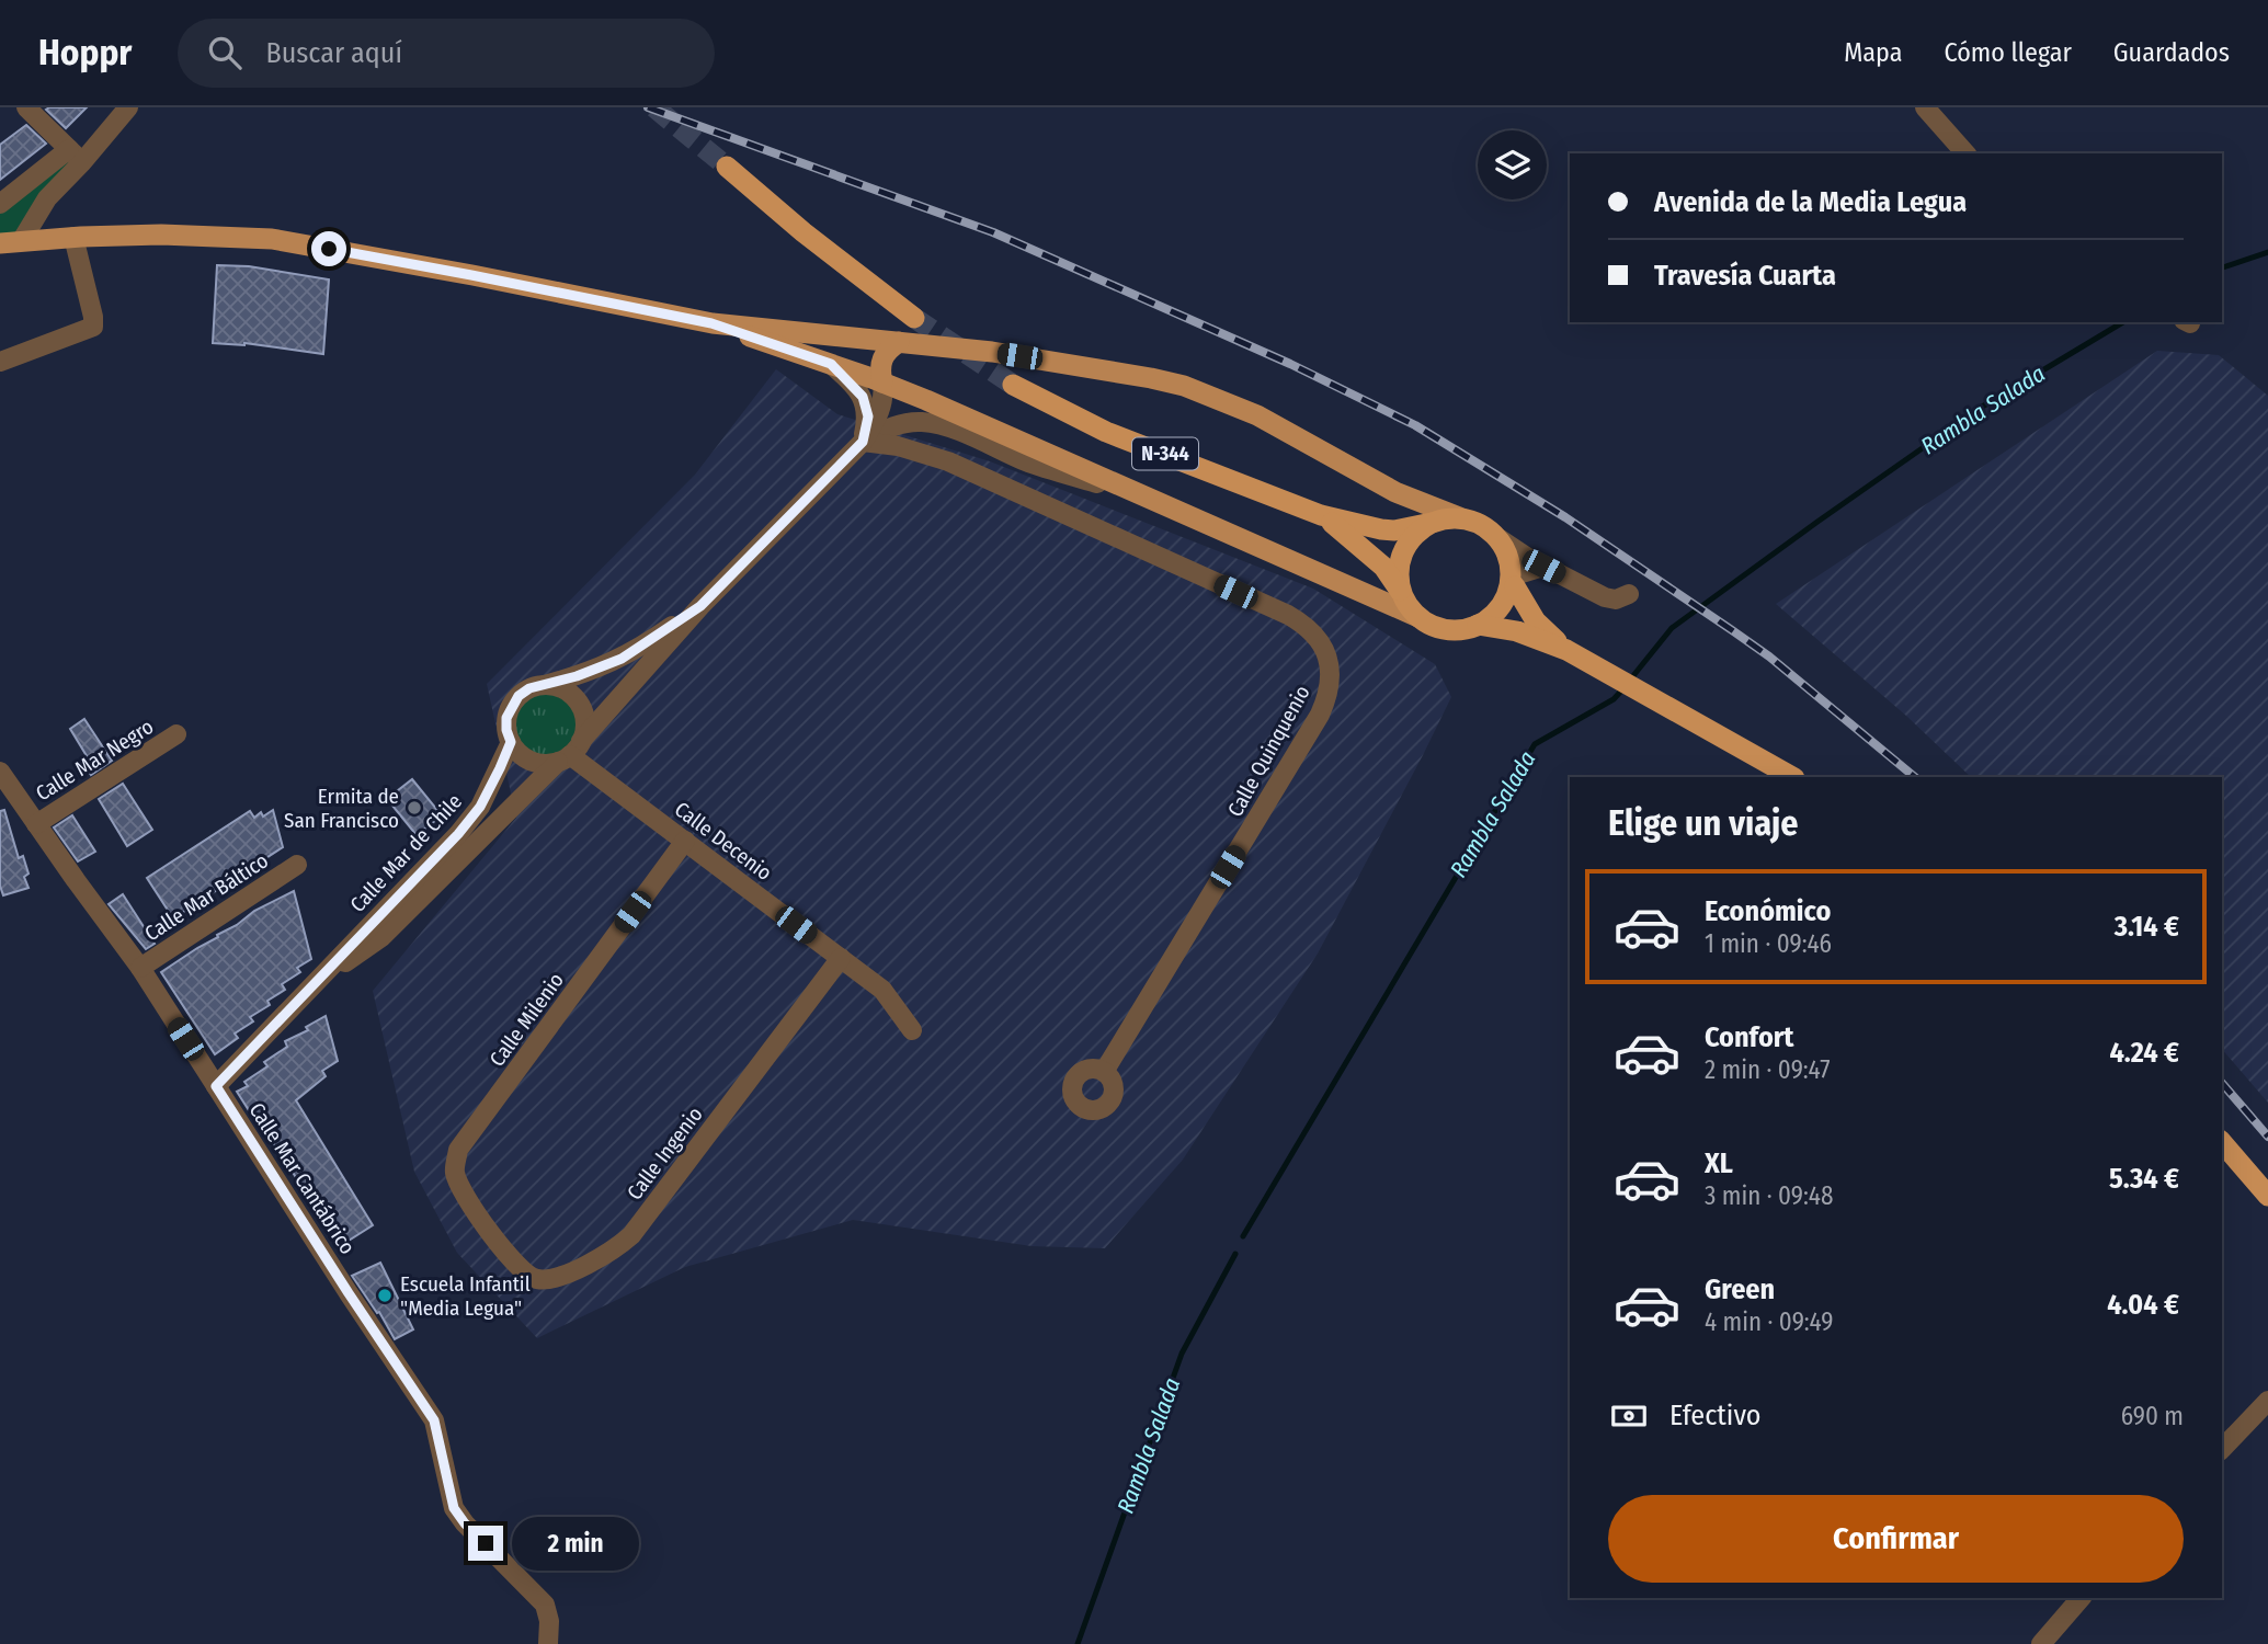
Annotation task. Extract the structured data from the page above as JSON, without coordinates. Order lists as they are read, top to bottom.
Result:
{
  "streets": {
    "highway": ["N-344"],
    "street": [
      "Calle Quinquenio",
      "Calle Mar Negro",
      "Calle Decenio",
      "Calle Mar de Chile",
      "Calle Mar Báltico",
      "Calle Milenio",
      "Calle Ingenio",
      "Calle Mar Cantábrico"
    ]
  },
  "crossings": [
    ["Calle Quinquenio", "Calle Mar de Chile"],
    ["Calle Mar Negro", "Calle Mar Cantábrico"],
    ["Calle Decenio", "Calle Mar de Chile"],
    ["Calle Decenio", "Calle Milenio"],
    ["Calle Decenio", "Calle Ingenio"],
    ["Calle Mar de Chile", "Calle Mar Cantábrico"],
    ["Calle Mar Báltico", "Calle Mar Cantábrico"],
    ["Calle Milenio", "Calle Ingenio"]
  ],
  "water": ["Rambla Salada"],
  "places": ["Ermita de San Francisco", "Escuela Infantil \"Media Legua\""],
  "page": {
    "header": "Hoppr",
    "search": "Buscar aquí",
    "nav": ["Mapa", "Cómo llegar", "Guardados"],
    "banner": ["Avenida de la Media Legua", "Travesía Cuarta"],
    "heading": "Elige un viaje",
    "list": [
      {
        "name": "Económico",
        "note": "1 min · 09:46",
        "value": "3.14 €"
      },
      {
        "name": "Confort",
        "note": "2 min · 09:47",
        "value": "4.24 €"
      },
      {
        "name": "XL",
        "note": "3 min · 09:48",
        "value": "5.34 €"
      },
      {
        "name": "Green",
        "note": "4 min · 09:49",
        "value": "4.04 €"
      }
    ],
    "pay": ["Efectivo", "690 m"],
    "buttons": "Confirmar",
    "bubble": "2 min"
  }
}
